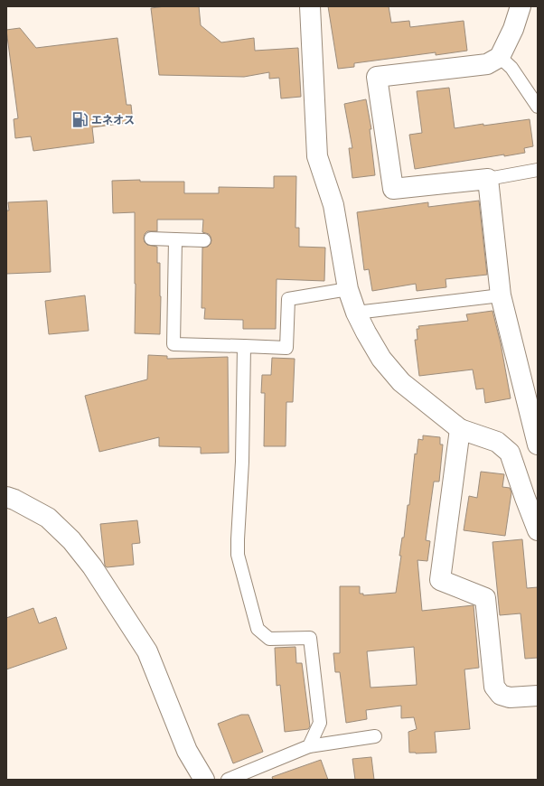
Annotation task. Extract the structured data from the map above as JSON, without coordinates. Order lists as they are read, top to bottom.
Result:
{
  "places": {
    "fuel station": ["エネオス"]
  }
}
